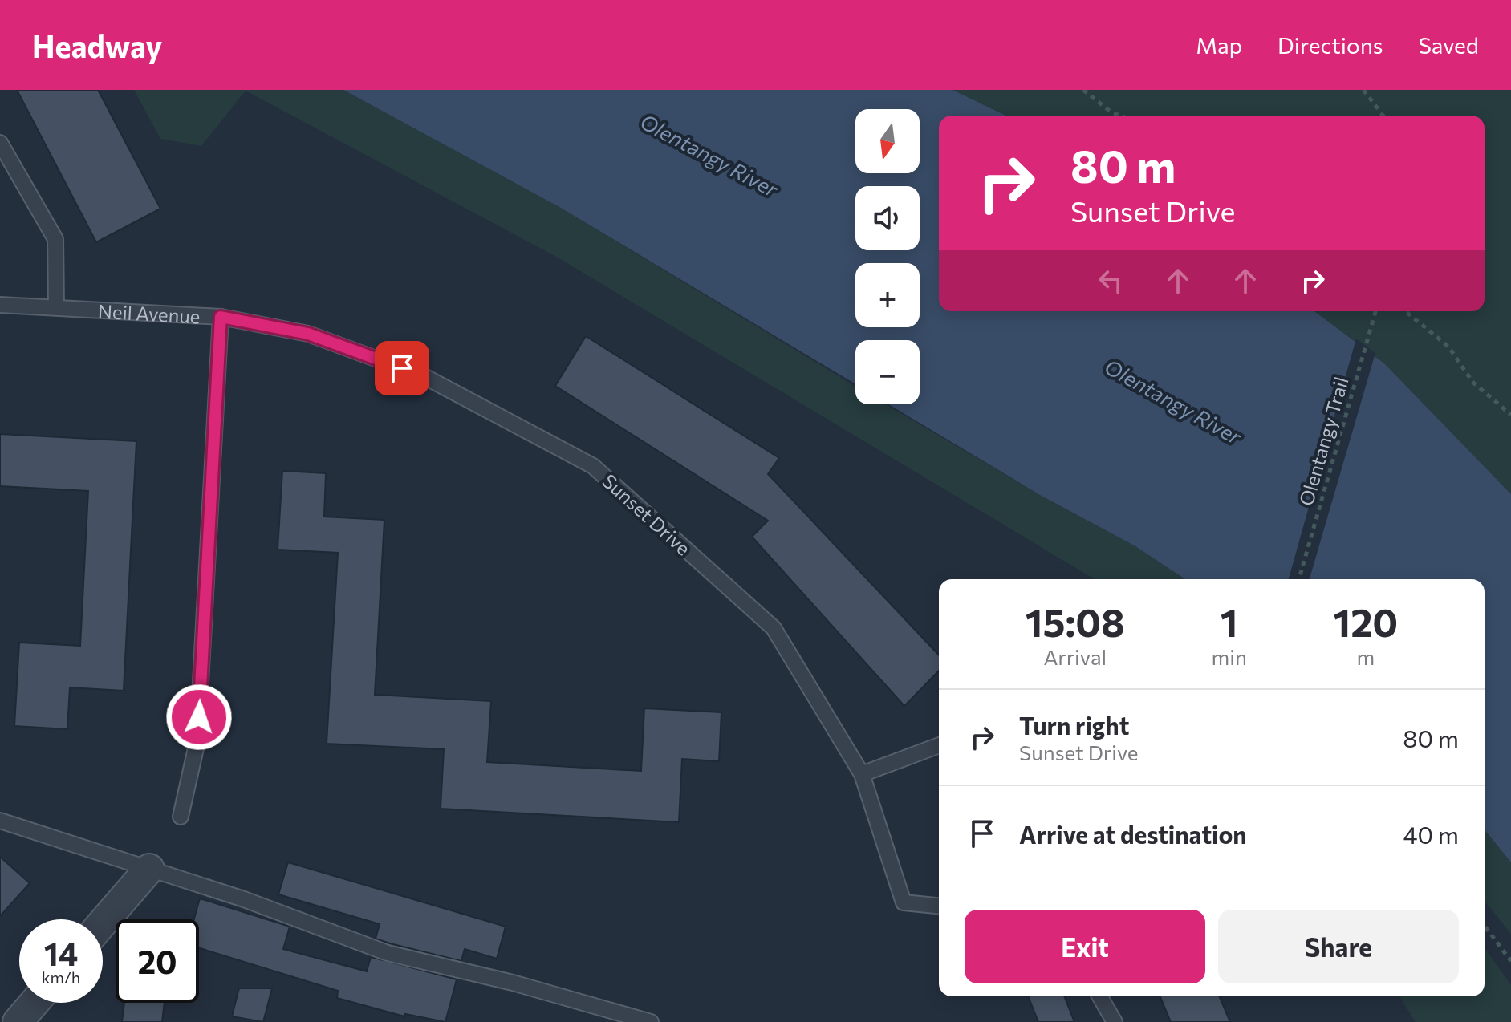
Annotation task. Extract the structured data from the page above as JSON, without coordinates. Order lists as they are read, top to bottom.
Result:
{
  "streets": {
    "lane": ["Neil Avenue", "Sunset Drive"],
    "path": ["Olentangy Trail"]
  },
  "crossings": [
    ["Neil Avenue", "Sunset Drive"]
  ],
  "water": ["Olentangy River"],
  "north": "bottom",
  "page": {
    "header": "Headway",
    "nav": ["Map", "Directions", "Saved"],
    "map_buttons": ["+", "−"],
    "turn": ["80 m", "Sunset Drive"],
    "eta": [
      "15:08",
      "Arrival",
      "1",
      "min",
      "120",
      "m"
    ],
    "list": [
      {
        "name": "Turn right",
        "note": "Sunset Drive",
        "value": "80 m"
      },
      {
        "name": "Arrive at destination",
        "value": "40 m"
      }
    ],
    "buttons": ["Exit", "Share"],
    "speed": "14 km/h",
    "limit": "20"
  }
}
